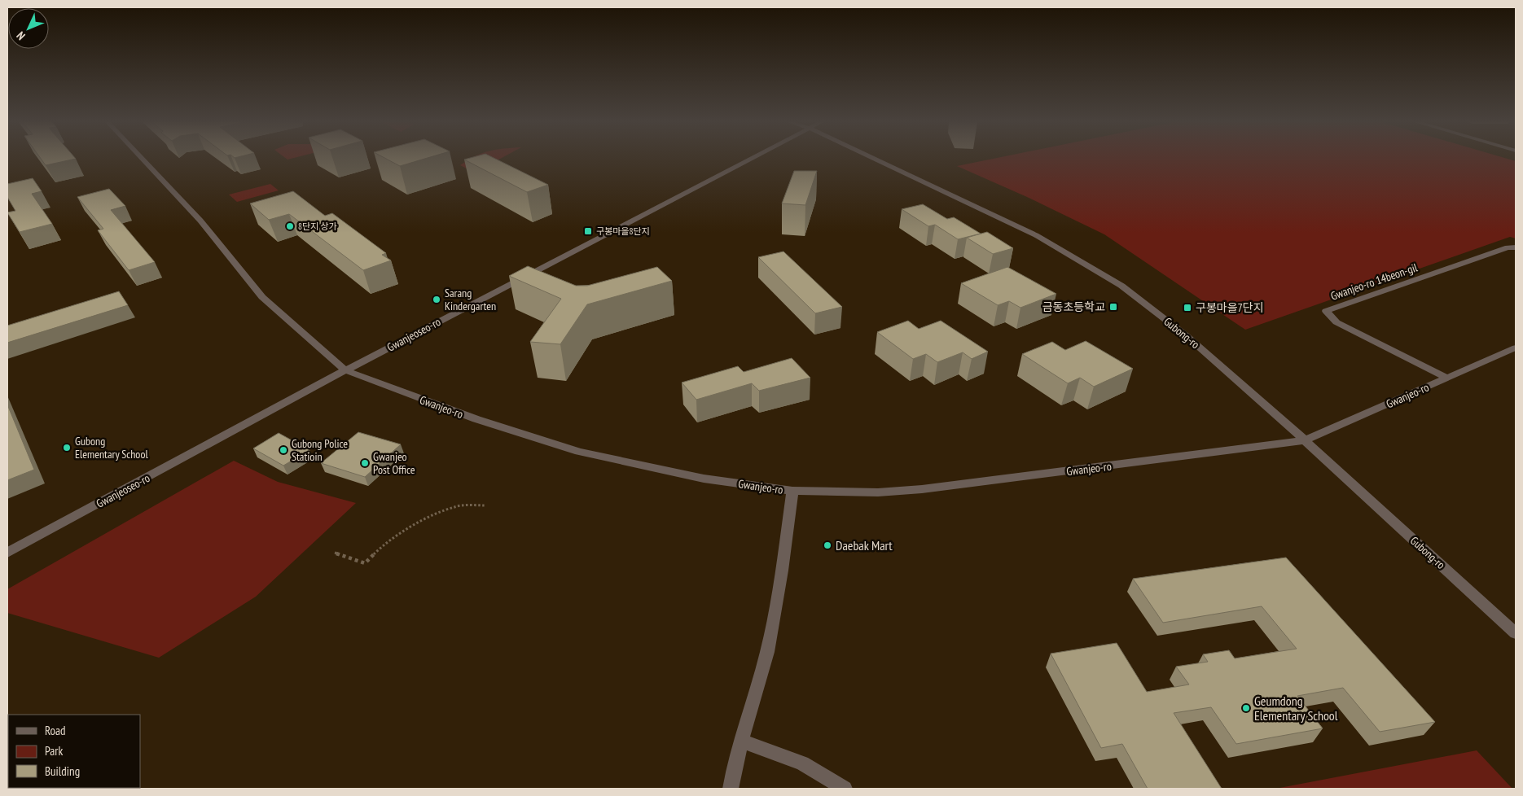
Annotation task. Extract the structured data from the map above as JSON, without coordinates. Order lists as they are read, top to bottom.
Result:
{
  "streets": {
    "street": [
      "Gwanjeo-ro 14beon-gil",
      "Gubong-ro",
      "Gwanjeoseo-ro",
      "Gwanjeo-ro"
    ]
  },
  "crossings": [
    ["Gwanjeo-ro 14beon-gil", "Gwanjeo-ro"],
    ["Gubong-ro", "Gwanjeo-ro"],
    ["Gwanjeoseo-ro", "Gwanjeo-ro"]
  ],
  "places": {
    "other": [
      "8단지 상가",
      "Sarang Kindergarten",
      "Gubong Elementary School",
      "Gubong Police Statioin",
      "Gwanjeo Post Office",
      "Daebak Mart",
      "Geumdong Elementary School"
    ],
    "transit": ["구봉마을8단지", "금동초등학교", "구봉마을7단지"]
  },
  "legend": ["Road", "Park", "Building"],
  "north": "bottom left"
}
